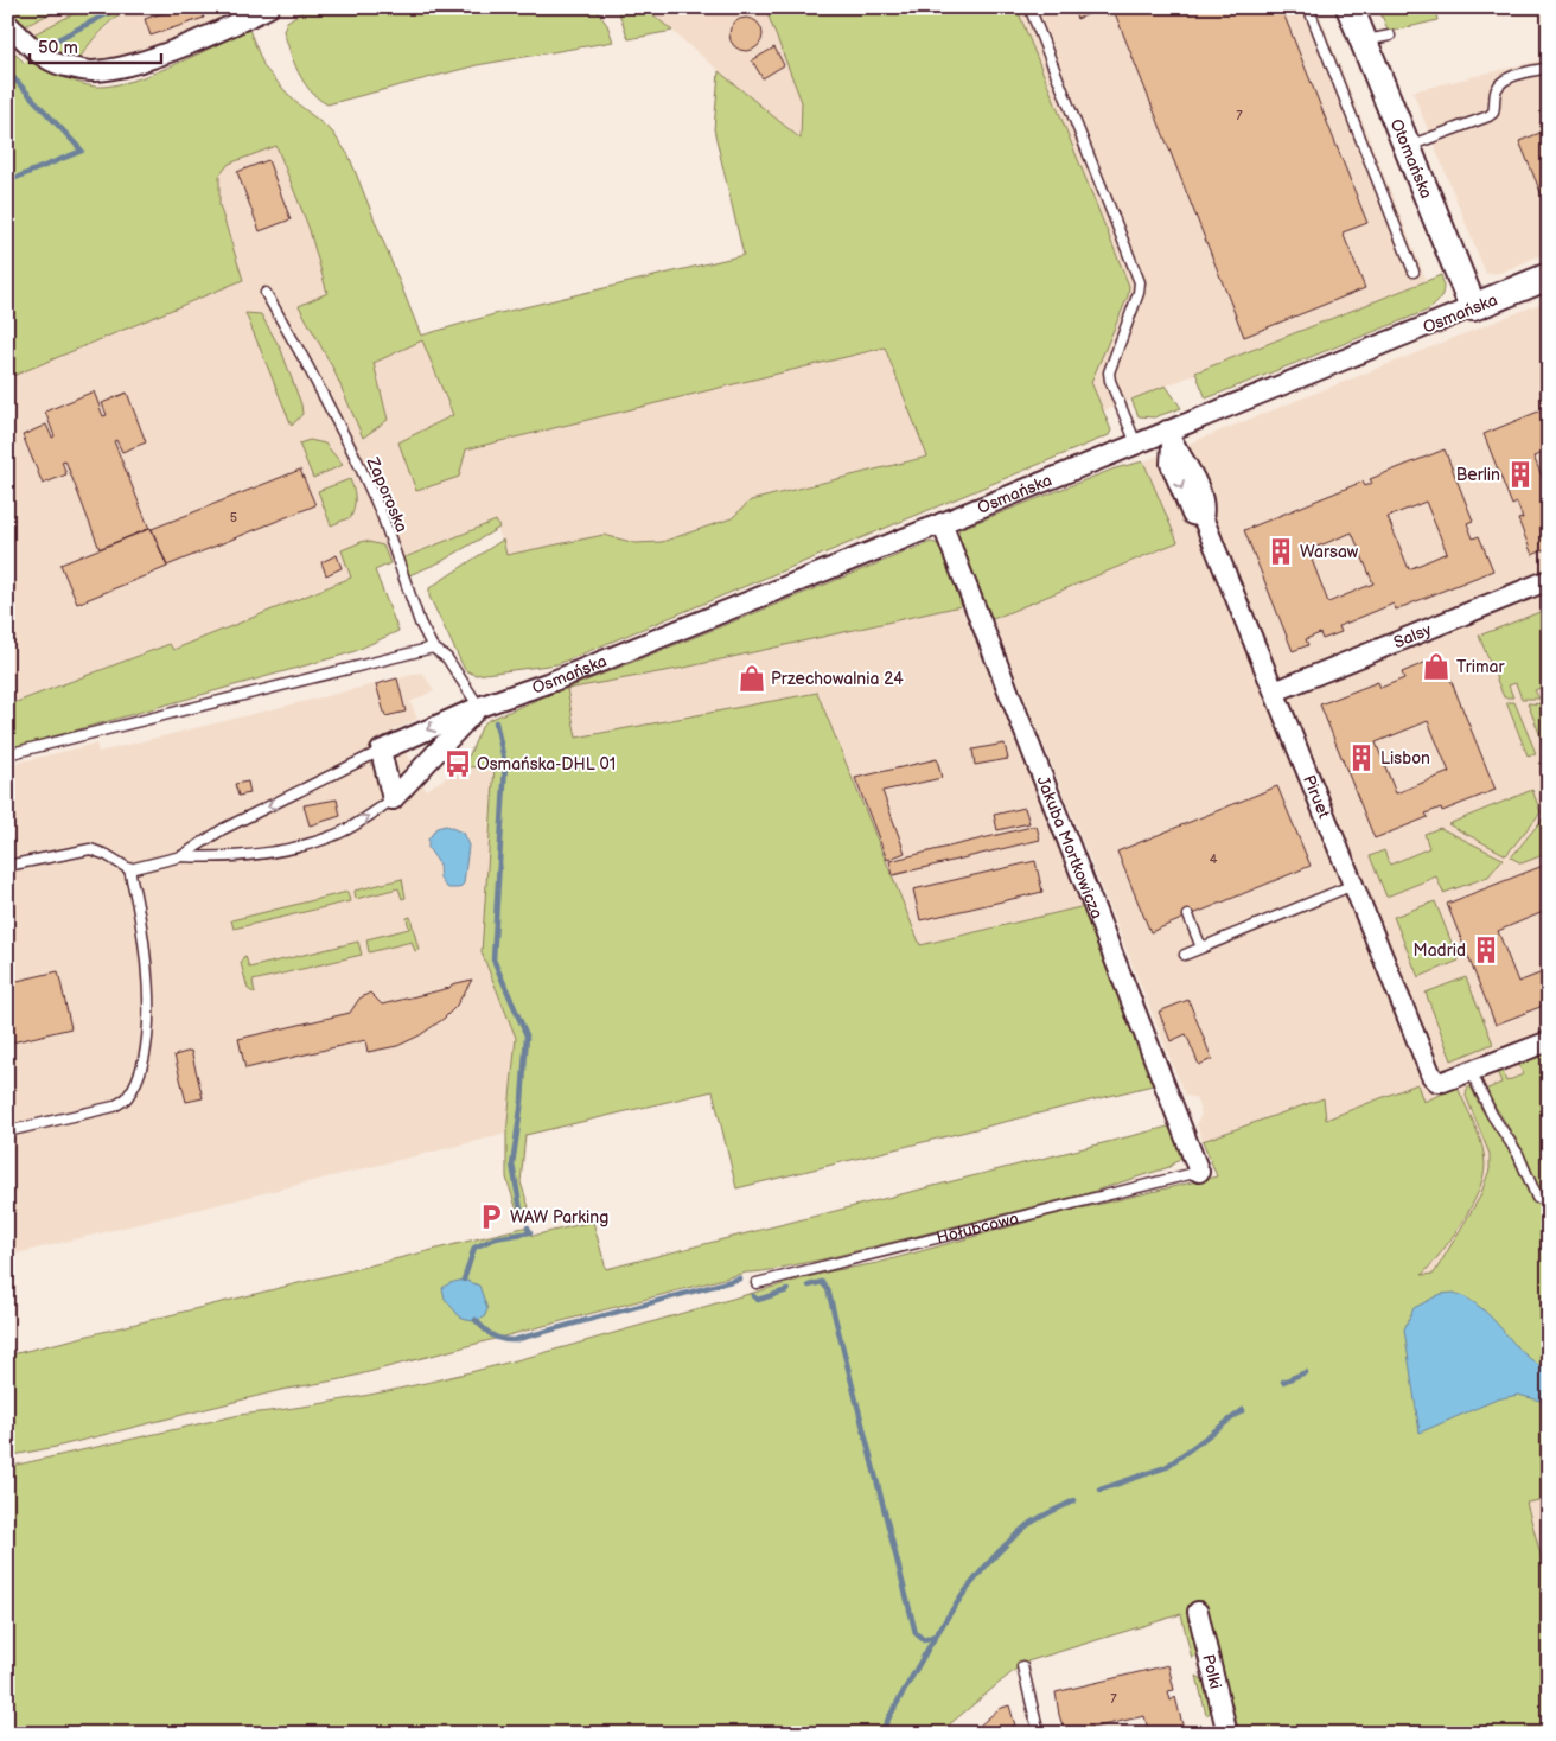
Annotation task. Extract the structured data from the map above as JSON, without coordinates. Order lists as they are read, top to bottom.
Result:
{
  "streets": {
    "street": [
      "Otomańska",
      "Osmańska",
      "Salsy",
      "Piruet",
      "Jakuba Mortkowicza",
      "Polki"
    ],
    "lane": ["Zaporoska", "Hołubcowa"]
  },
  "crossings": [
    ["Otomańska", "Osmańska"],
    ["Osmańska", "Zaporoska"],
    ["Osmańska", "Piruet"],
    ["Osmańska", "Jakuba Mortkowicza"],
    ["Salsy", "Piruet"],
    ["Jakuba Mortkowicza", "Hołubcowa"]
  ],
  "places": {
    "building": [
      "Berlin",
      "Warsaw",
      "Lisbon",
      "Madrid"
    ],
    "shop": ["Trimar", "Przechowalnia 24"],
    "bus stop": ["Osmańska-DHL 01"],
    "parking": ["WAW Parking"]
  },
  "house_numbers": [
    "7",
    "5",
    "4",
    "7"
  ],
  "scale_bar": "50 m"
}
